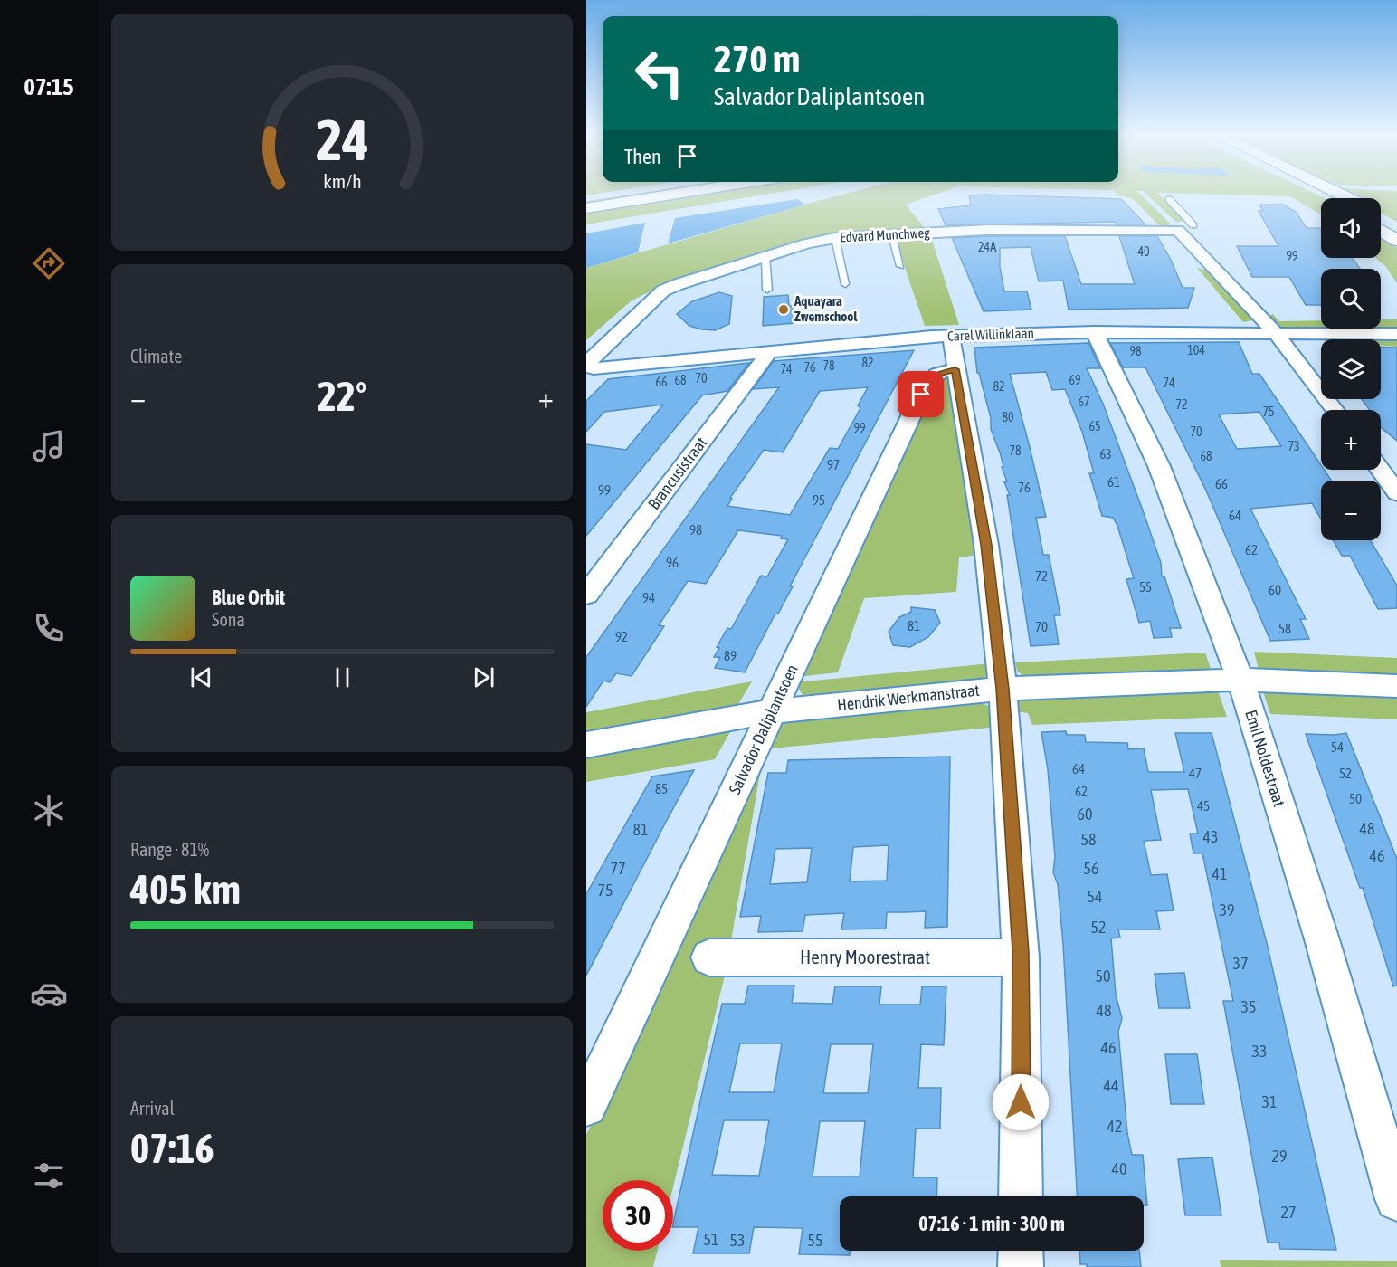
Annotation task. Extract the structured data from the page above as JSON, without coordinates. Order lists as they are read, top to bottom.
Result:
{
  "streets": {
    "street": [
      "Edvard Munchweg",
      "Carel Willinklaan",
      "Brancusistraat",
      "Hendrik Werkmanstraat",
      "Salvador Daliplantsoen",
      "Emil Noldestraat",
      "Henry Moorestraat"
    ]
  },
  "crossings": [
    ["Edvard Munchweg", "Carel Willinklaan"],
    ["Carel Willinklaan", "Brancusistraat"],
    ["Carel Willinklaan", "Emil Noldestraat"],
    ["Hendrik Werkmanstraat", "Salvador Daliplantsoen"],
    ["Hendrik Werkmanstraat", "Emil Noldestraat"]
  ],
  "places": ["Aquayara Zwemschool"],
  "house_numbers": [
    "24A",
    "40",
    "99",
    "104",
    "98",
    "82",
    "78",
    "76",
    "74",
    "70",
    "68",
    "69",
    "66",
    "74",
    "82",
    "67",
    "72",
    "75",
    "80",
    "65",
    "99",
    "70",
    "73",
    "78",
    "63",
    "68",
    "97",
    "61",
    "66",
    "76",
    "99",
    "95",
    "64",
    "98",
    "62",
    "96",
    "72",
    "55",
    "60",
    "94",
    "81",
    "70",
    "58",
    "92",
    "89",
    "54",
    "64",
    "47",
    "52",
    "85",
    "62",
    "50",
    "45",
    "60",
    "48",
    "81",
    "43",
    "58",
    "46",
    "77",
    "56",
    "41",
    "75",
    "54",
    "39",
    "52",
    "37",
    "50",
    "35",
    "48",
    "46",
    "33",
    "44",
    "31",
    "42",
    "29",
    "40",
    "27",
    "51",
    "53",
    "55"
  ],
  "page": {
    "tabs": "07:15",
    "turn": ["270 m", "Salvador Daliplantsoen"],
    "then": "Then",
    "map_buttons": ["+", "−"],
    "tile": [
      "Climate",
      ["Range · 81%", "405 km"],
      ["Arrival", "07:16"]
    ],
    "heat": ["−", "22°", "+"],
    "song": ["Blue Orbit", "Sona"],
    "limit": "30",
    "trip": "07:16 · 1 min · 300 m",
    "gauge": ["24", "km/h"]
  }
}
